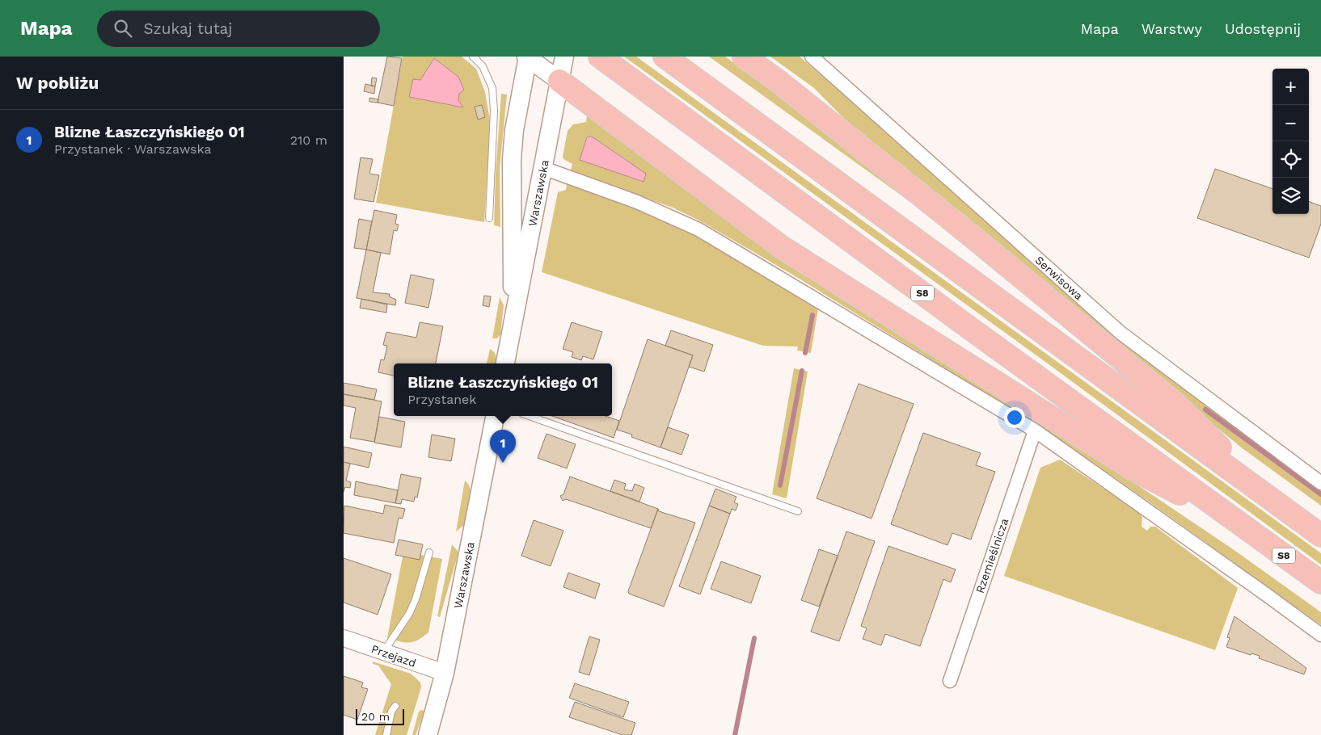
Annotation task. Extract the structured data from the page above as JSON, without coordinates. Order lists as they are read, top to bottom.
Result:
{
  "streets": {
    "highway": ["S8"],
    "main road": ["Warszawska"],
    "street": ["Serwisowa", "Rzemieślnicza", "Przejazd"]
  },
  "crossings": [
    ["Warszawska", "Przejazd"]
  ],
  "scale_bar": "20 m",
  "page": {
    "header": "Mapa",
    "search": "Szukaj tutaj",
    "nav": ["Mapa", "Warstwy", "Udostępnij"],
    "heading": "W pobliżu",
    "map_buttons": ["+", "−"],
    "list": [
      {
        "mark": "1",
        "name": "Blizne Łaszczyńskiego 01",
        "note": "Przystanek · Warszawska",
        "value": "210 m"
      }
    ],
    "popup": ["Blizne Łaszczyńskiego 01", "Przystanek"],
    "pins": "1",
    "scale": "20 m"
  }
}
